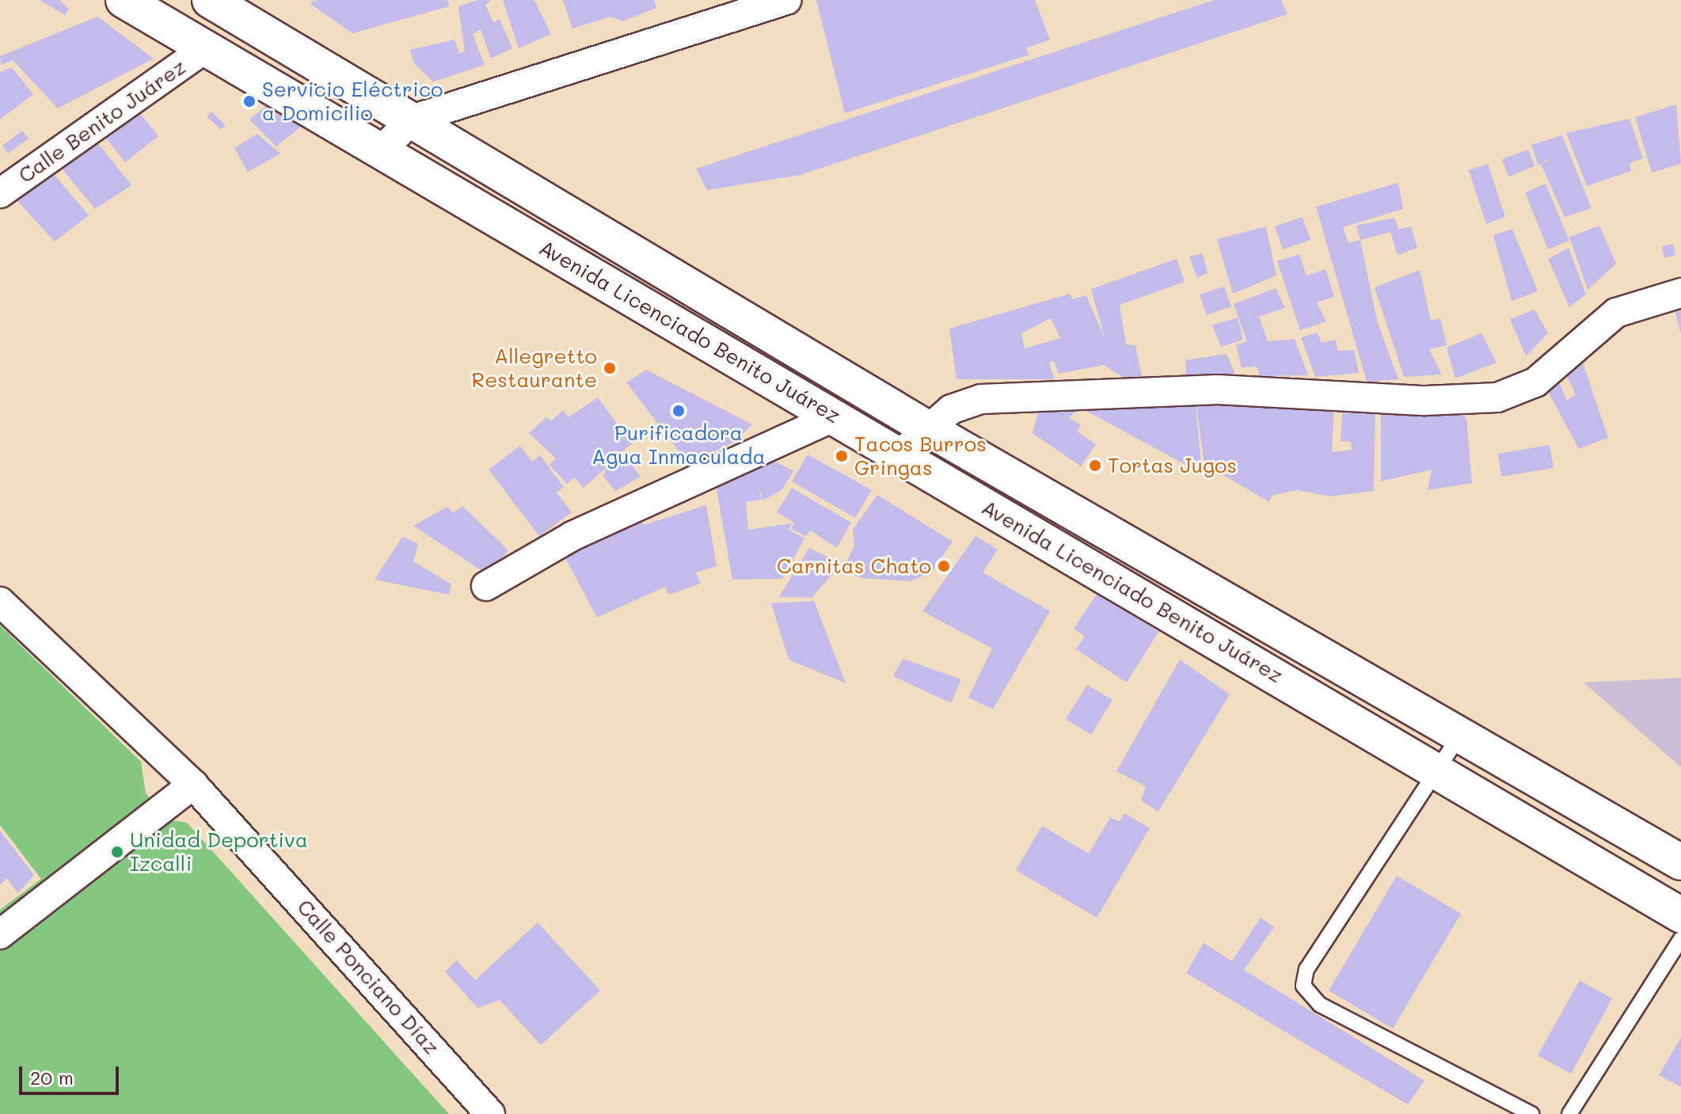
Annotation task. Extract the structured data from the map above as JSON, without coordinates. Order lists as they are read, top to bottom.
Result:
{
  "streets": {
    "main road": ["Avenida Licenciado Benito Juárez"],
    "street": ["Calle Benito Juárez", "Calle Ponciano Díaz"]
  },
  "crossings": [
    ["Calle Benito Juárez", "Avenida Licenciado Benito Juárez"]
  ],
  "places": [
    "Servicio Eléctrico a Domicilio",
    "Allegretto Restaurante",
    "Purificadora Agua Inmaculada",
    "Tacos Burros Gringas",
    "Tortas Jugos",
    "Carnitas Chato",
    "Unidad Deportiva Izcalli"
  ],
  "scale_bar": "20 m"
}
